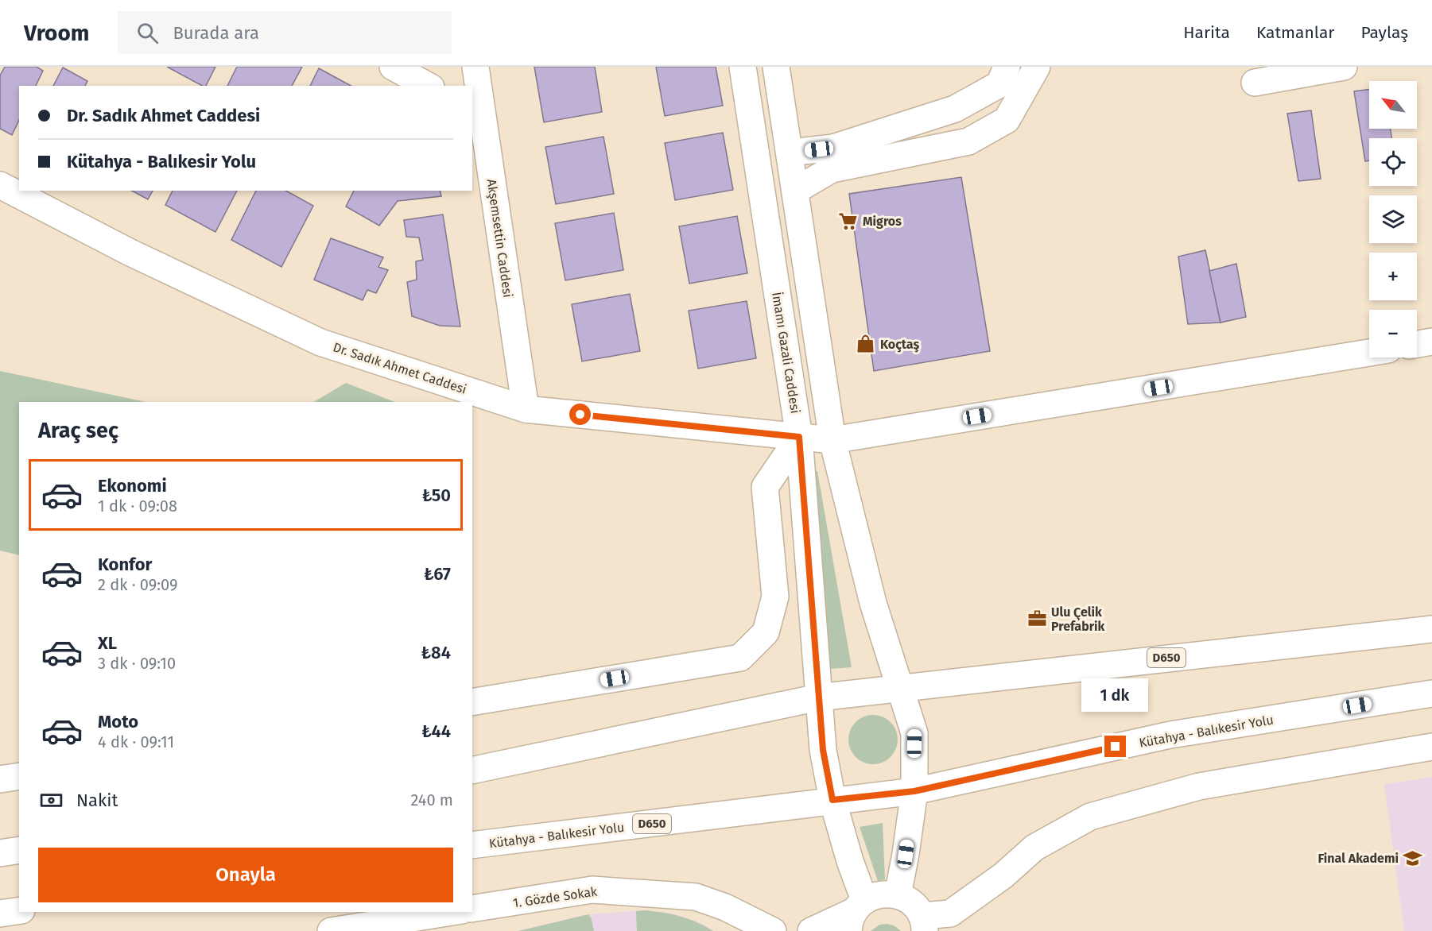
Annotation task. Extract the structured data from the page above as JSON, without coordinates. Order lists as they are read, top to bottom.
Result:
{
  "streets": {
    "main road": [
      "Akşemsettin Caddesi",
      "İmamı Gazali Caddesi",
      "Dr. Sadık Ahmet Caddesi",
      "D650",
      "Kütahya - Balıkesir Yolu",
      "1. Gözde Sokak"
    ]
  },
  "crossings": [
    ["Akşemsettin Caddesi", "Dr. Sadık Ahmet Caddesi"],
    ["İmamı Gazali Caddesi", "Dr. Sadık Ahmet Caddesi"],
    ["İmamı Gazali Caddesi", "Kütahya - Balıkesir Yolu"]
  ],
  "places": {
    "supermarket": ["Migros"],
    "shop": ["Koçtaş"],
    "office": ["Ulu Çelik Prefabrik"],
    "school or university": ["Final Akademi"]
  },
  "north": "top left",
  "page": {
    "header": "Vroom",
    "search": "Burada ara",
    "nav": ["Harita", "Katmanlar", "Paylaş"],
    "map_buttons": ["+", "−"],
    "banner": ["Dr. Sadık Ahmet Caddesi", "Kütahya - Balıkesir Yolu"],
    "heading": "Araç seç",
    "list": [
      {
        "name": "Ekonomi",
        "note": "1 dk · 09:08",
        "value": "₺50"
      },
      {
        "name": "Konfor",
        "note": "2 dk · 09:09",
        "value": "₺67"
      },
      {
        "name": "XL",
        "note": "3 dk · 09:10",
        "value": "₺84"
      },
      {
        "name": "Moto",
        "note": "4 dk · 09:11",
        "value": "₺44"
      }
    ],
    "bubble": "1 dk",
    "pay": ["Nakit", "240 m"],
    "buttons": "Onayla"
  }
}
